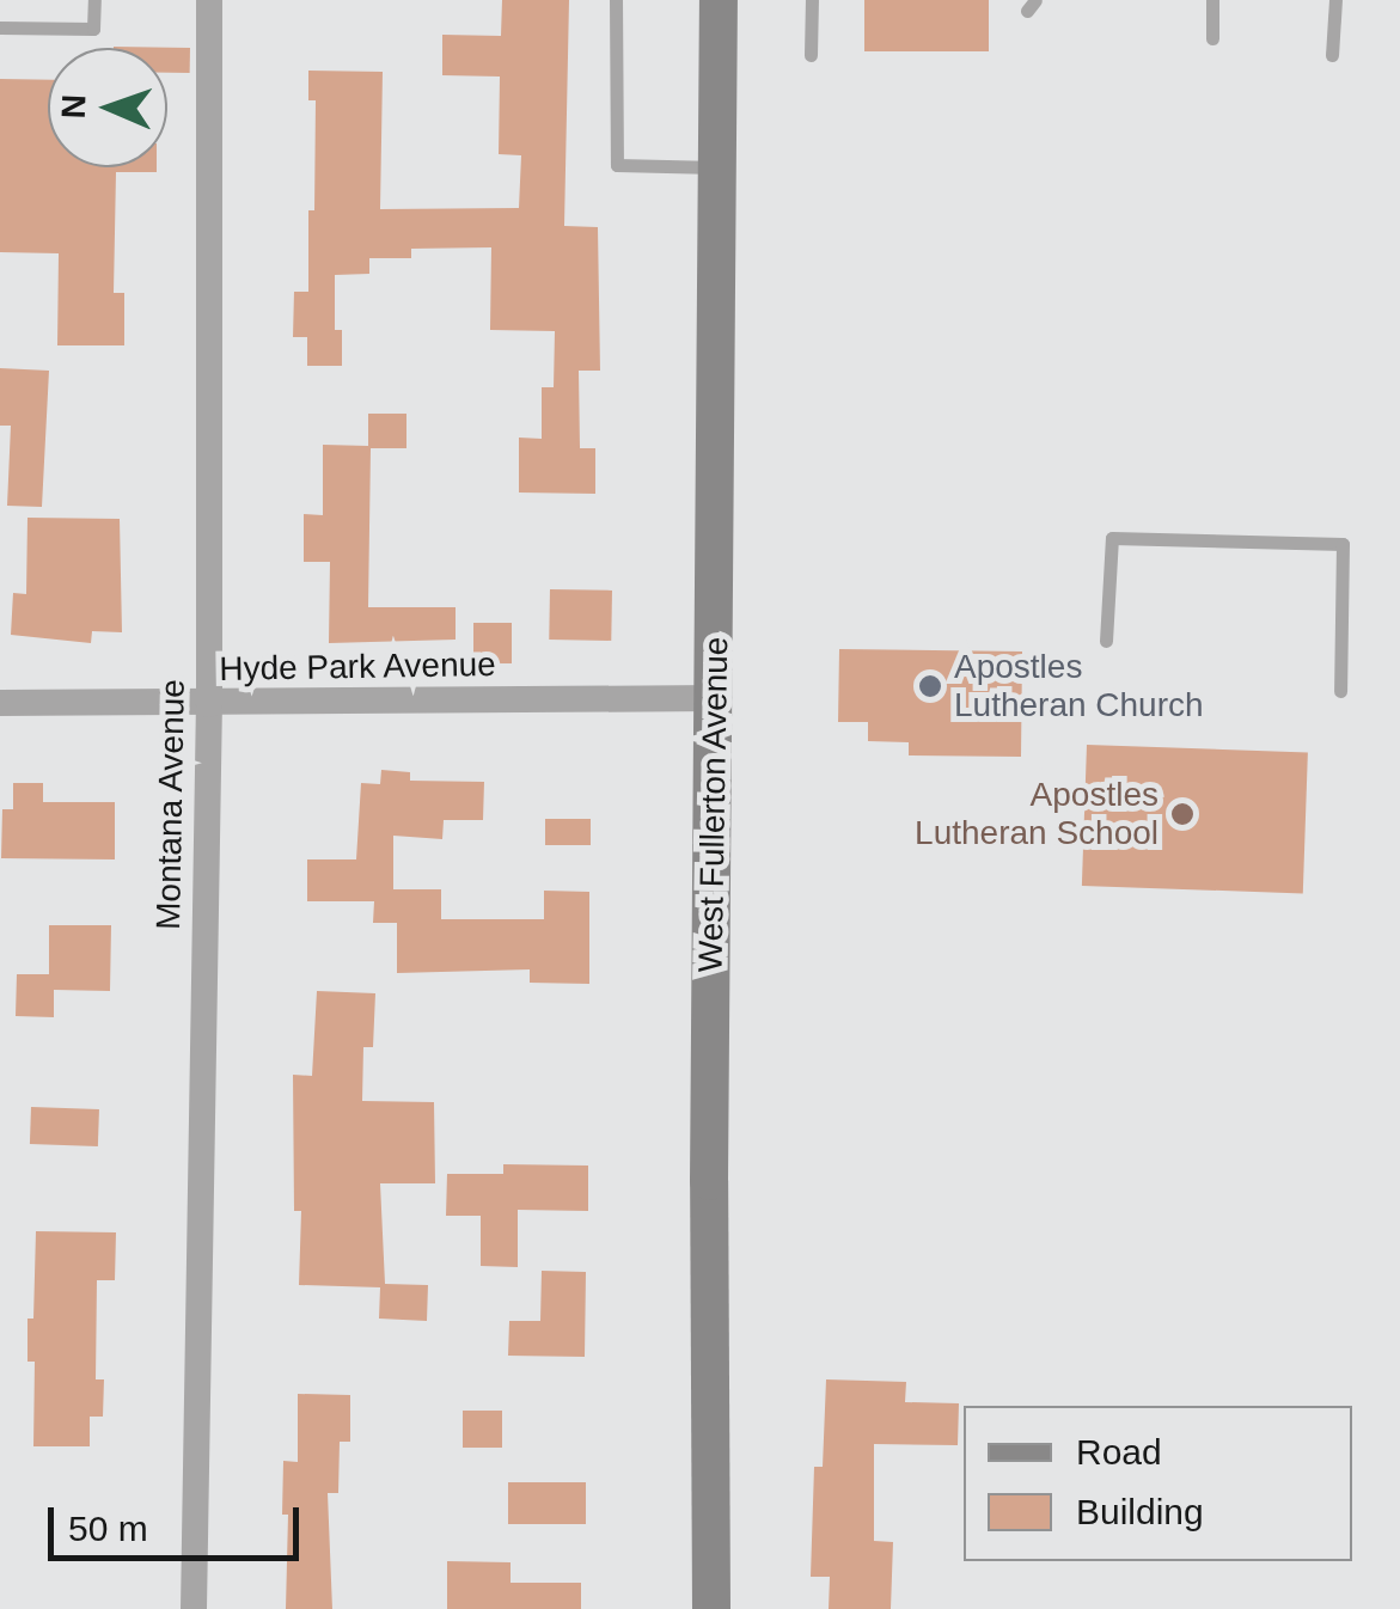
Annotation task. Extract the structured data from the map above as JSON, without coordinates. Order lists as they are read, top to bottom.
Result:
{
  "streets": {
    "street": ["Hyde Park Avenue", "Montana Avenue", "West Fullerton Avenue"]
  },
  "crossings": [
    ["Hyde Park Avenue", "Montana Avenue"],
    ["Hyde Park Avenue", "West Fullerton Avenue"]
  ],
  "places": ["Apostles Lutheran Church", "Apostles Lutheran School"],
  "legend": ["Road", "Building"],
  "scale_bar": "50 m",
  "north": "left"
}
